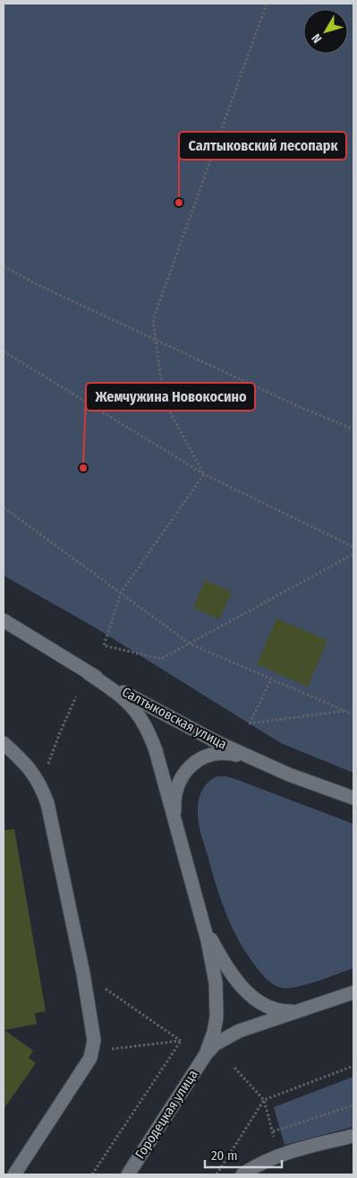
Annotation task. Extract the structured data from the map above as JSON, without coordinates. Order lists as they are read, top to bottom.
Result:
{
  "streets": {
    "street": ["Салтыковская улица", "Городецкая улица"]
  },
  "places": ["Салтыковский лесопарк", "Жемчужина Новокосино"],
  "scale_bar": "20 m",
  "north": "bottom left"
}
